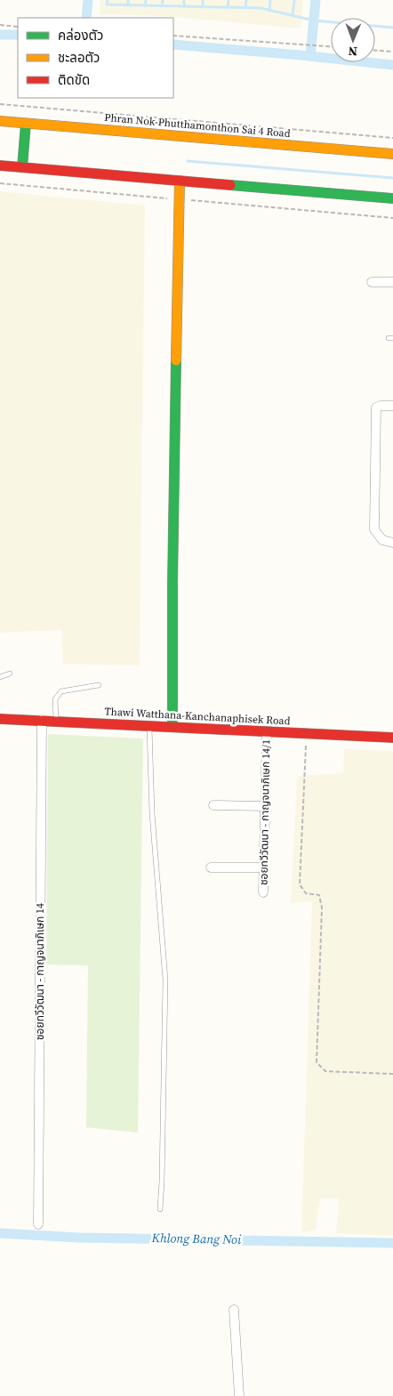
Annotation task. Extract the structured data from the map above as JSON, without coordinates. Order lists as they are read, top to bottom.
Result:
{
  "streets": {
    "street": [
      "Phran Nok-Phutthamonthon Sai 4 Road",
      "Thawi Watthana-Kanchanaphisek Road",
      "ซอยทวีวัฒนา - กาญจนาภิเษก 14/1",
      "ซอยทวีวัฒนา - กาญจนาภิเษก 14"
    ]
  },
  "crossings": [
    ["Thawi Watthana-Kanchanaphisek Road", "ซอยทวีวัฒนา - กาญจนาภิเษก 14/1"],
    ["Thawi Watthana-Kanchanaphisek Road", "ซอยทวีวัฒนา - กาญจนาภิเษก 14"]
  ],
  "water": ["Khlong Bang Noi"],
  "legend": ["คล่องตัว", "ชะลอตัว", "ติดขัด"],
  "north": "bottom"
}
